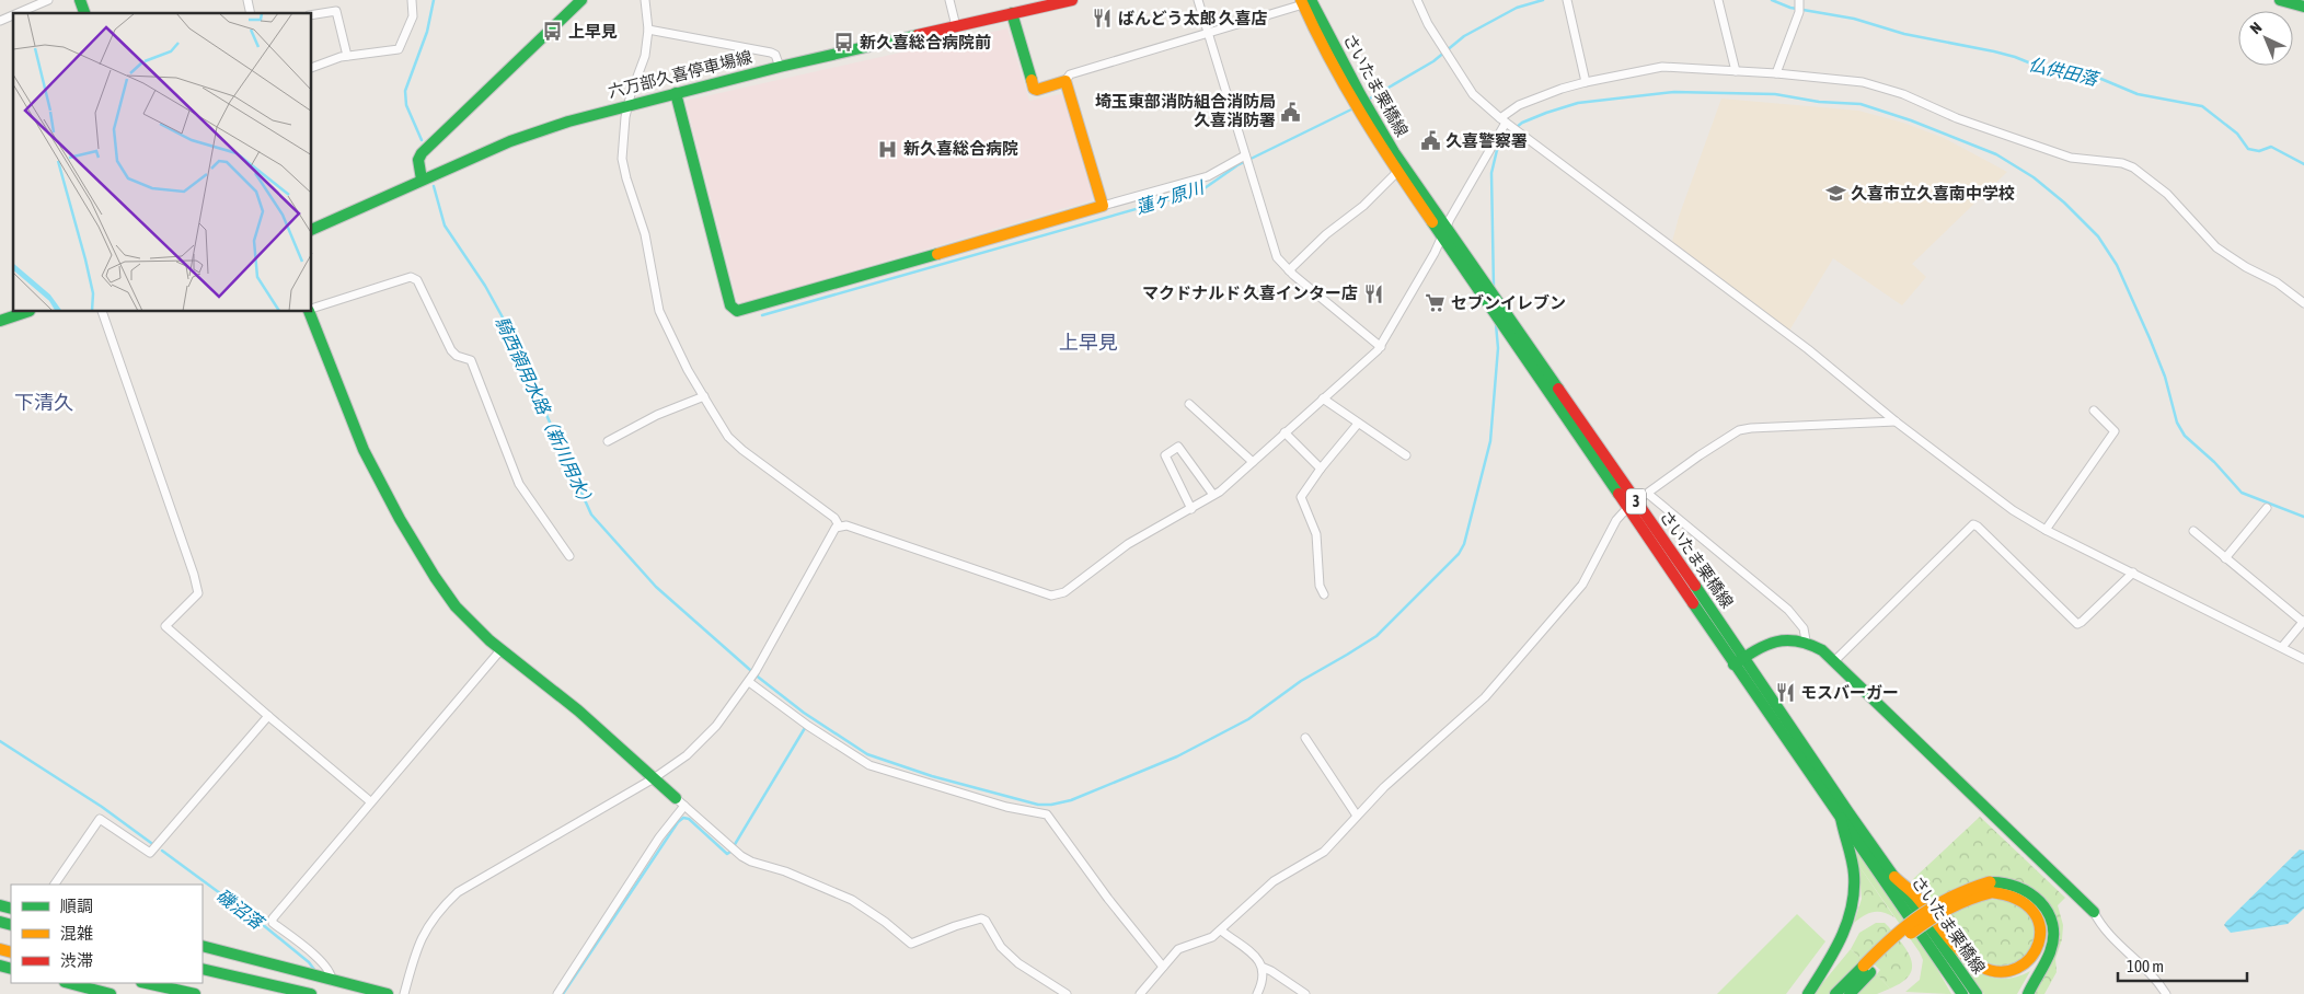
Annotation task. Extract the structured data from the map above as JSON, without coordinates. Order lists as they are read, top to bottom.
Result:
{
  "streets": {
    "main road": ["六万部久喜停車場線", "さいたま栗橋線", "3"]
  },
  "districts": ["上早見", "下清久"],
  "water": [
    "仏供田落",
    "蓮ヶ原川",
    "騎西領用水路（新川用水）",
    "磯沼落"
  ],
  "places": {
    "restaurant": ["ばんどう太郎 久喜店", "マクドナルド 久喜インター店", "モスバーガー"],
    "bus stop": ["上早見", "新久喜総合病院前"],
    "public building": ["埼玉東部消防組合消防局 久喜消防署", "久喜警察署"],
    "hospital": ["新久喜総合病院"],
    "school or university": ["久喜市立久喜南中学校"],
    "supermarket": ["セブンイレブン"]
  },
  "legend": ["順調", "混雑", "渋滞"],
  "scale_bar": "100 m",
  "north": "top left"
}
